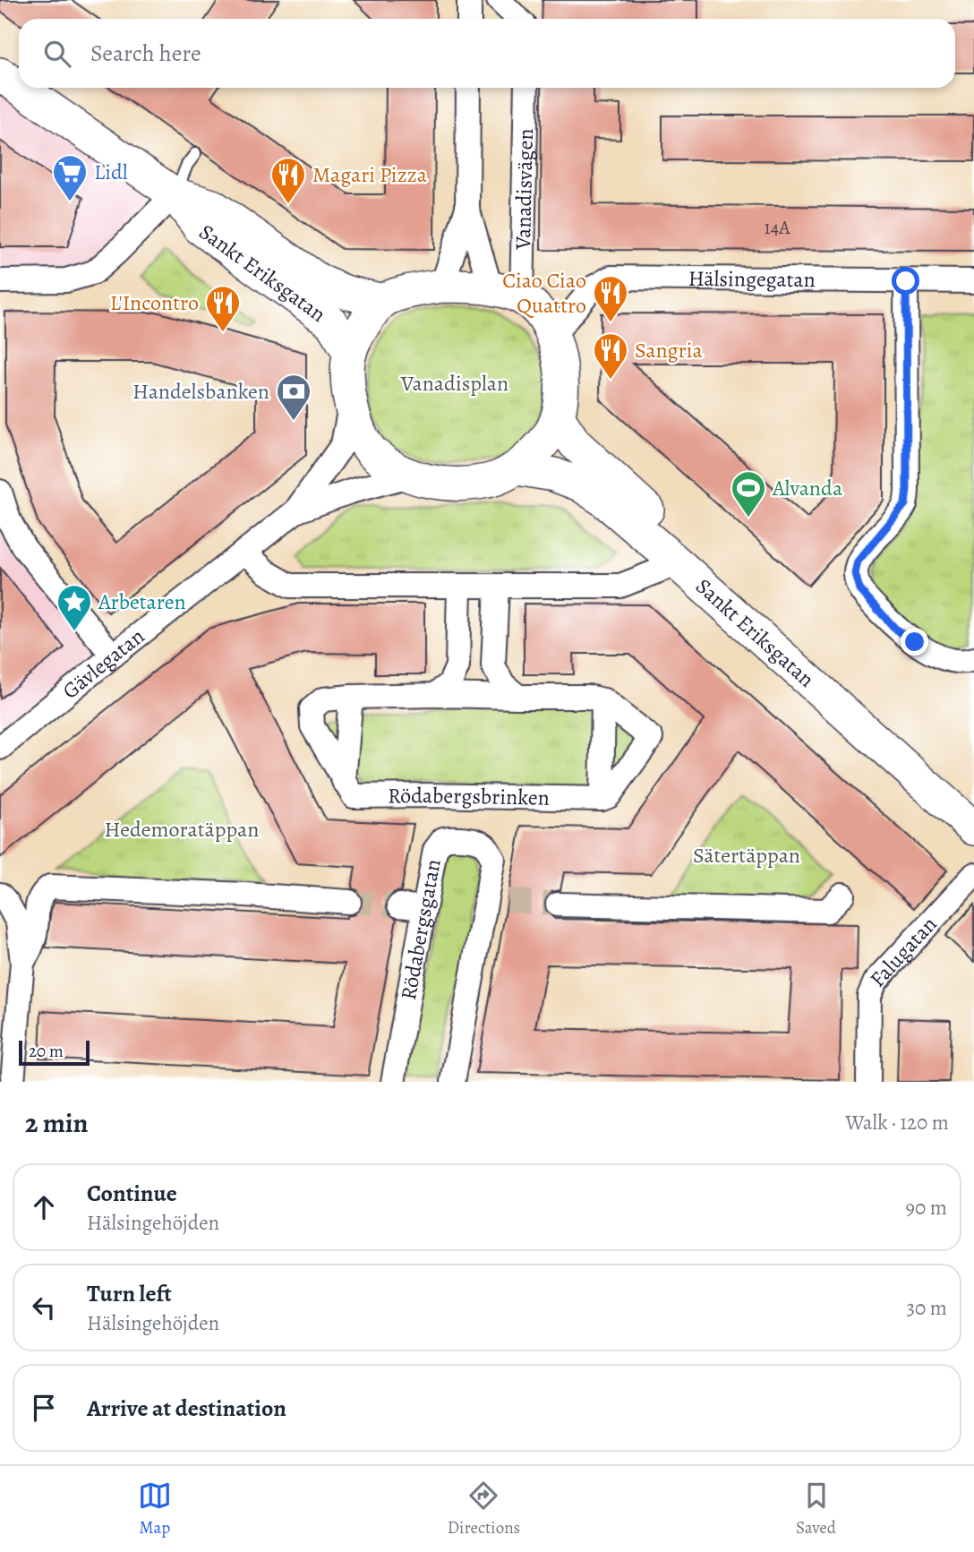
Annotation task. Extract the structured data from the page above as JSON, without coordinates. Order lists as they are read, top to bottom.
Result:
{
  "streets": {
    "main road": ["Sankt Eriksgatan"],
    "street": [
      "Vanadisvägen",
      "Hälsingegatan",
      "Gävlegatan",
      "Rödabergsbrinken",
      "Rödabergsgatan",
      "Falugatan"
    ]
  },
  "crossings": [
    ["Vanadisvägen", "Sankt Eriksgatan"],
    ["Vanadisvägen", "Hälsingegatan"],
    ["Vanadisvägen", "Gävlegatan"],
    ["Sankt Eriksgatan", "Hälsingegatan"],
    ["Sankt Eriksgatan", "Gävlegatan"],
    ["Hälsingegatan", "Gävlegatan"]
  ],
  "parks": ["Vanadisplan", "Hedemoratäppan", "Sätertäppan"],
  "places": {
    "supermarket": ["Lidl"],
    "restaurant": [
      "Magari Pizza",
      "Ciao Ciao Quattro",
      "L'Incontro",
      "Sangria"
    ],
    "bank": ["Handelsbanken"],
    "sports": ["Alvanda"],
    "place": ["Arbetaren"]
  },
  "house_numbers": ["14A"],
  "scale_bar": "20 m",
  "page": {
    "search": "Search here",
    "scale": "20 m",
    "heading": ["2 min", "Walk · 120 m"],
    "list": [
      ["Continue", "Hälsingehöjden", "90 m"],
      ["Turn left", "Hälsingehöjden", "30 m"],
      "Arrive at destination"
    ],
    "nav": ["Map", "Directions", "Saved"]
  }
}
